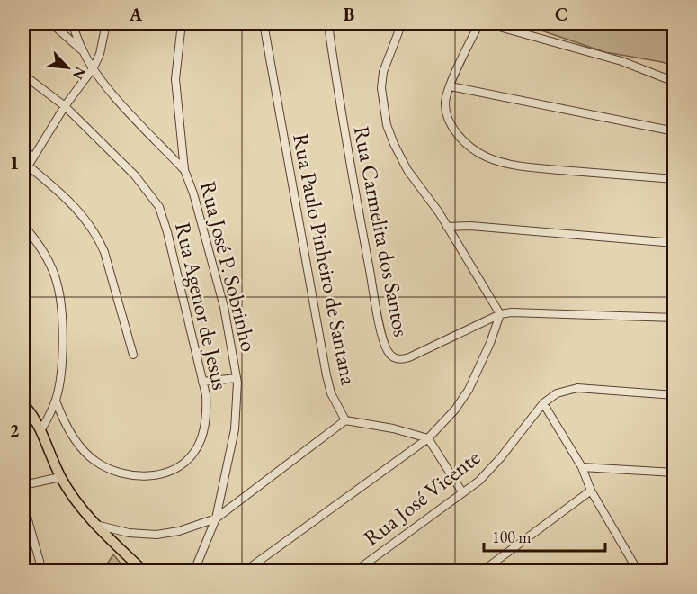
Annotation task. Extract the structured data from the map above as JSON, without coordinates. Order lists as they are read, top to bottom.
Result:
{
  "streets": {
    "street": [
      "Rua Carmelita dos Santos",
      "Rua Paulo Pinheiro de Santana",
      "Rua José P. Sobrinho",
      "Rua Agenor de Jesus",
      "Rua José Vicente"
    ]
  },
  "scale_bar": "100 m",
  "north": "bottom right",
  "grid": {
    "columns": ["A", "B", "C"],
    "rows": ["1", "2"]
  }
}
